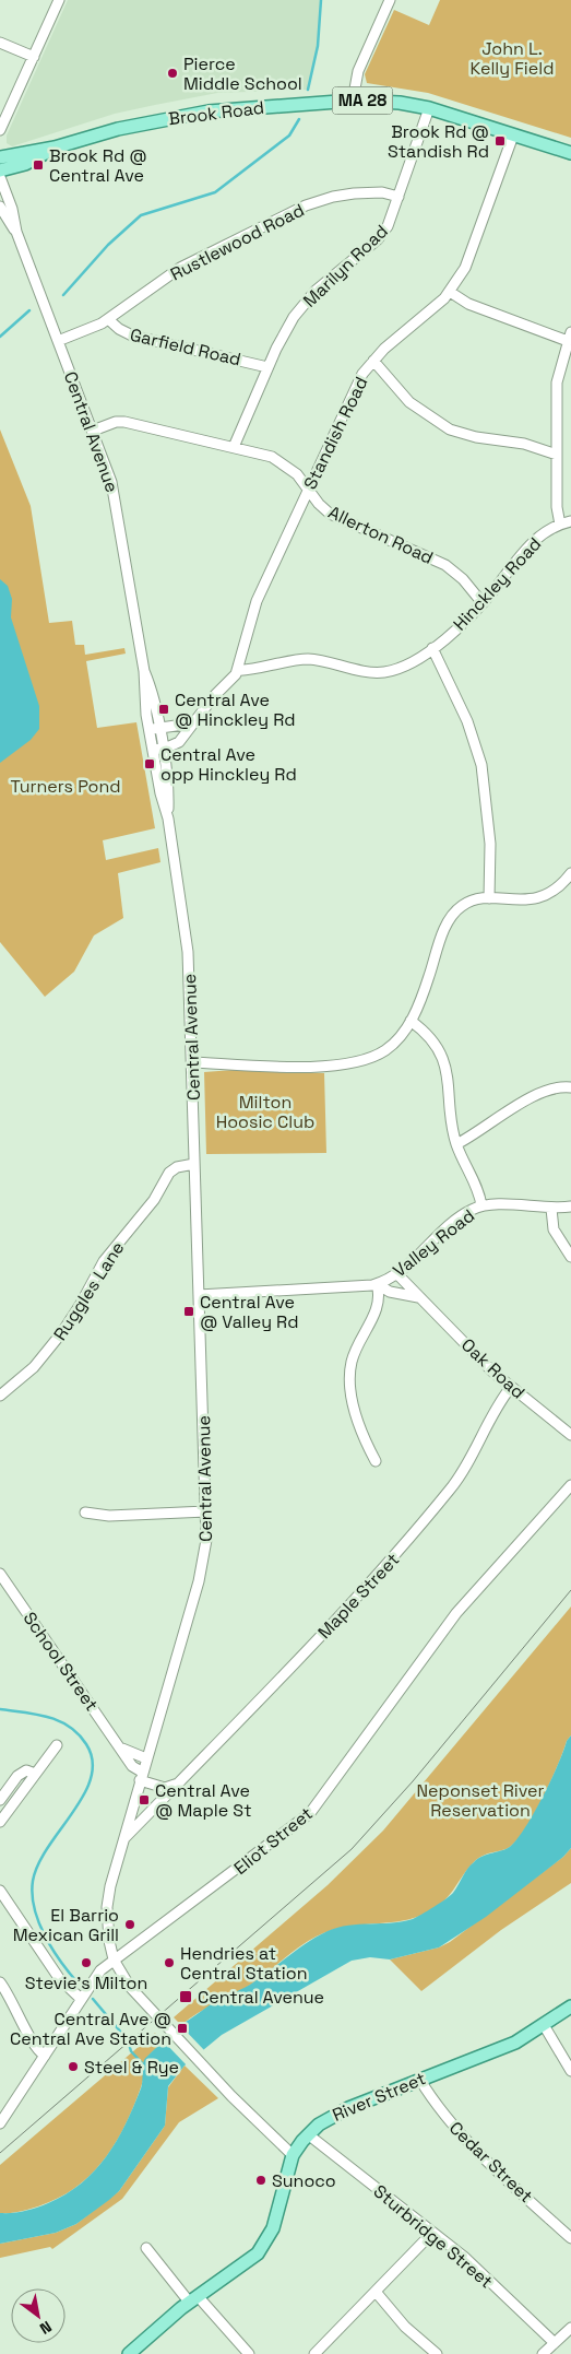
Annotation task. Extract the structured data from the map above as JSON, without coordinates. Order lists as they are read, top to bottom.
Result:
{
  "streets": {
    "main road": ["MA 28", "Brook Road", "River Street"],
    "street": [
      "Rustlewood Road",
      "Marilyn Road",
      "Garfield Road",
      "Central Avenue",
      "Standish Road",
      "Allerton Road",
      "Hinckley Road",
      "Valley Road",
      "Ruggles Lane",
      "Oak Road",
      "Maple Street",
      "School Street",
      "Eliot Street",
      "Cedar Street",
      "Sturbridge Street"
    ]
  },
  "crossings": [
    ["Brook Road", "Marilyn Road"],
    ["Brook Road", "Standish Road"],
    ["Rustlewood Road", "Marilyn Road"],
    ["Rustlewood Road", "Garfield Road"],
    ["Rustlewood Road", "Central Avenue"],
    ["Marilyn Road", "Garfield Road"],
    ["Marilyn Road", "Allerton Road"],
    ["Central Avenue", "Allerton Road"],
    ["Central Avenue", "Valley Road"],
    ["Central Avenue", "Ruggles Lane"],
    ["Central Avenue", "Maple Street"],
    ["Central Avenue", "School Street"],
    ["Central Avenue", "Eliot Street"],
    ["Central Avenue", "River Street"],
    ["Standish Road", "Allerton Road"],
    ["Standish Road", "Hinckley Road"],
    ["Allerton Road", "Hinckley Road"],
    ["Valley Road", "Oak Road"],
    ["Oak Road", "Maple Street"],
    ["River Street", "Cedar Street"],
    ["River Street", "Sturbridge Street"]
  ],
  "parks": [
    "John L. Kelly Field",
    "Turners Pond",
    "Milton Hoosic Club",
    "Neponset River Reservation"
  ],
  "places": {
    "other": [
      "Pierce Middle School",
      "El Barrio Mexican Grill",
      "Stevie's Milton",
      "Hendries at Central Station",
      "Steel & Rye",
      "Sunoco"
    ],
    "transit": [
      "Brook Rd @ Standish Rd",
      "Brook Rd @ Central Ave",
      "Central Ave @ Hinckley Rd",
      "Central Ave opp Hinckley Rd",
      "Central Ave @ Valley Rd",
      "Central Ave @ Maple St",
      "Central Avenue",
      "Central Ave @ Central Ave Station"
    ]
  },
  "north": "bottom right"
}
